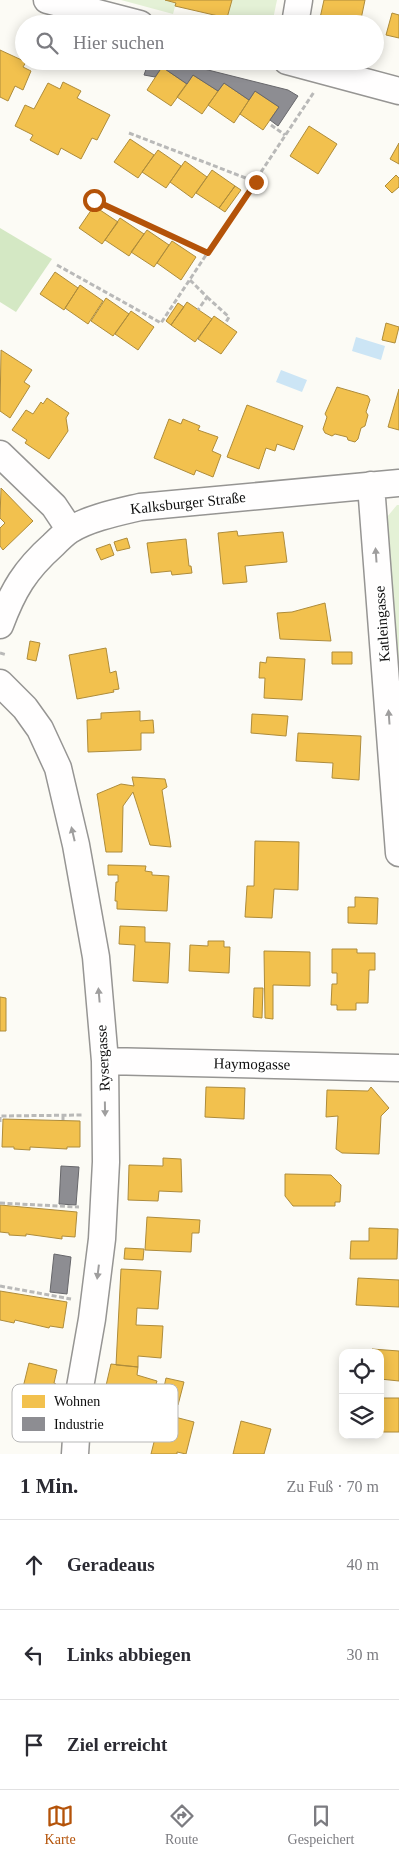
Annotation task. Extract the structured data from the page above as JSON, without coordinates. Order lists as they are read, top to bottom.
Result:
{
  "streets": {
    "street": [
      "Kalksburger Straße",
      "Katleingasse",
      "Rysergasse",
      "Haymogasse"
    ]
  },
  "crossings": [
    ["Kalksburger Straße", "Katleingasse"],
    ["Rysergasse", "Haymogasse"]
  ],
  "one_way": ["Katleingasse"],
  "legend": ["Wohnen", "Industrie"],
  "page": {
    "search": "Hier suchen",
    "heading": ["1 Min.", "Zu Fuß · 70 m"],
    "list": [
      ["Geradeaus", "40 m"],
      ["Links abbiegen", "30 m"],
      "Ziel erreicht"
    ],
    "nav": ["Karte", "Route", "Gespeichert"]
  }
}
